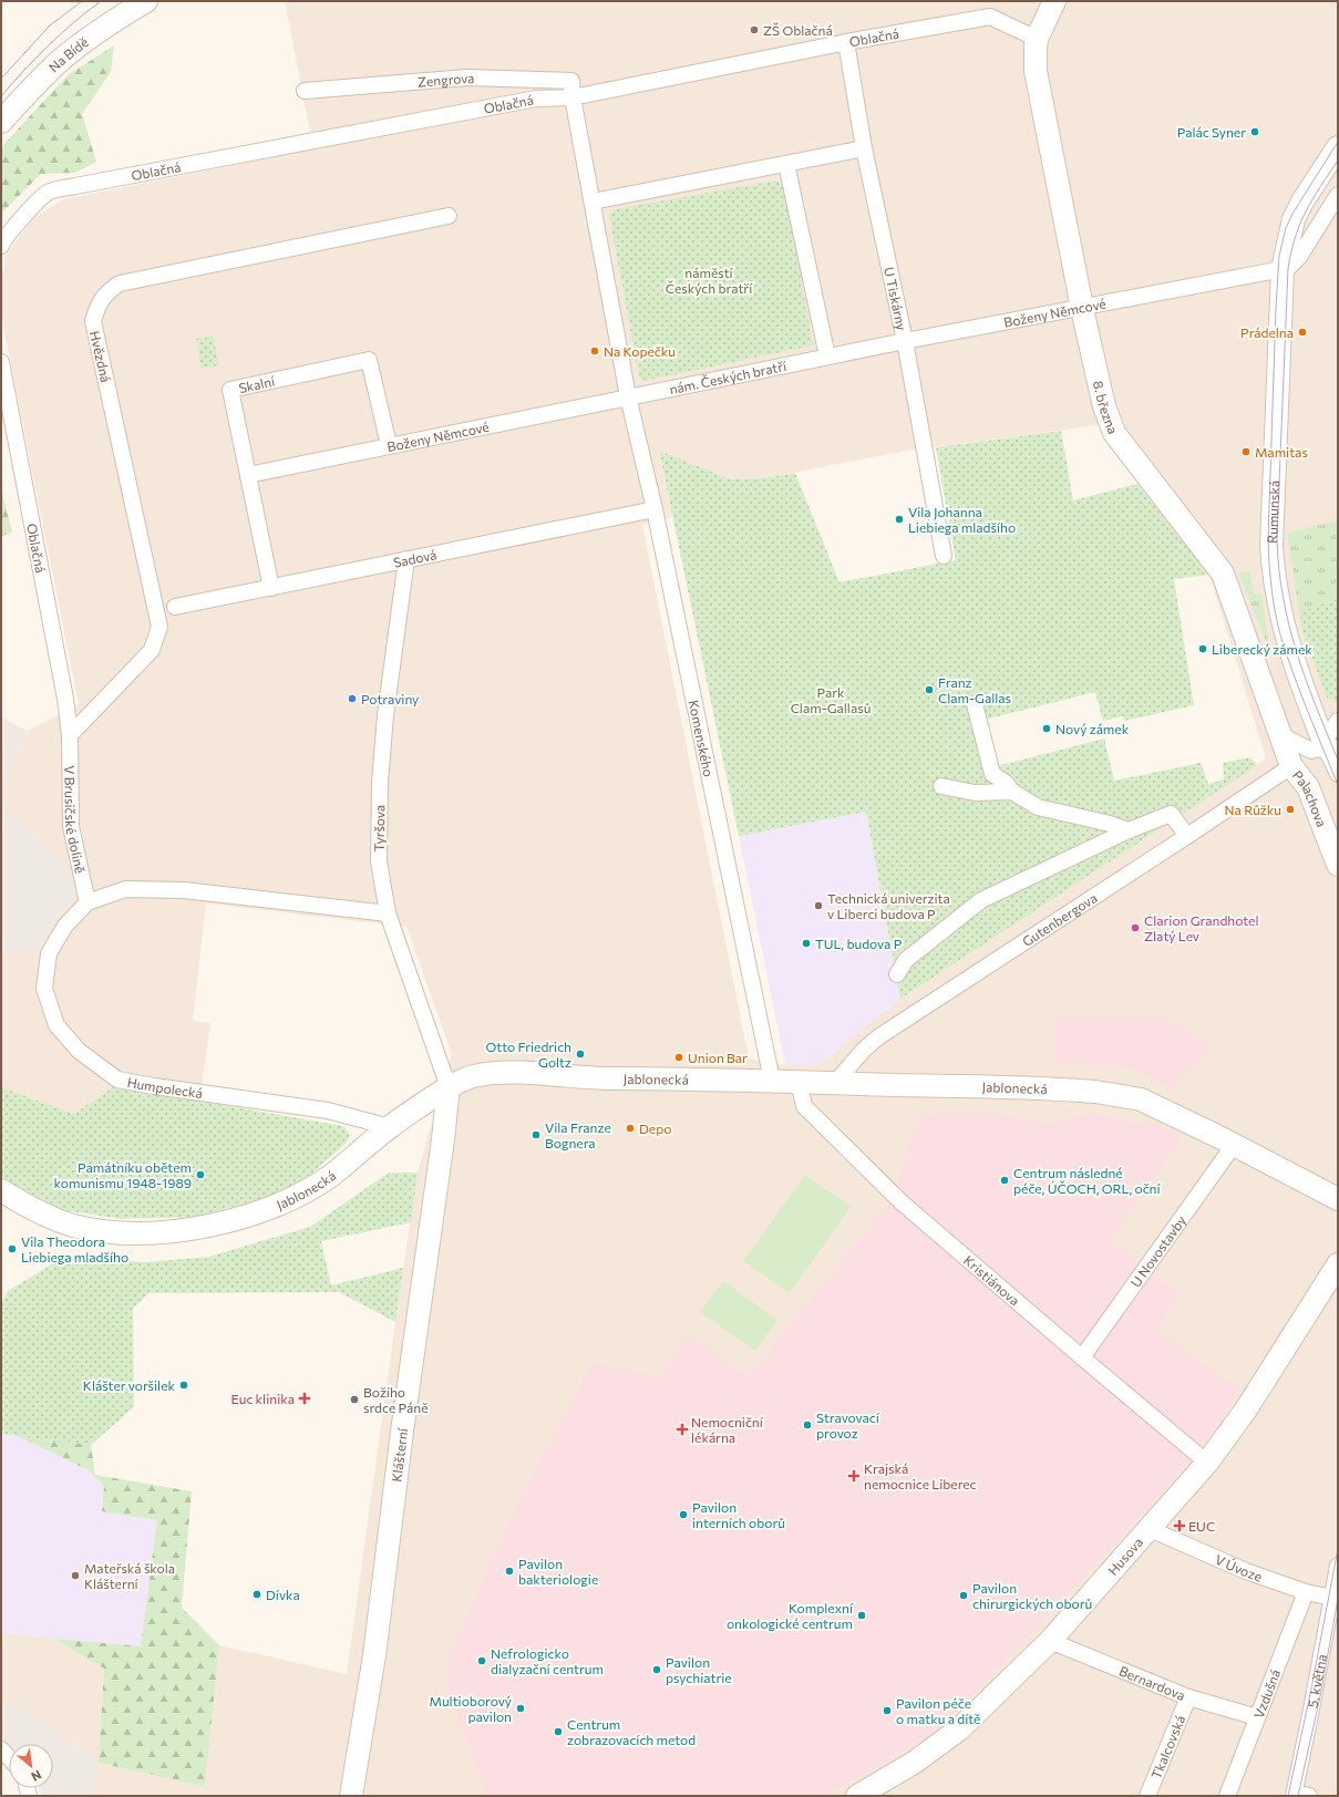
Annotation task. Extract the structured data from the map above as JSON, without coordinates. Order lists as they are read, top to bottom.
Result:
{
  "streets": {
    "street": [
      "Oblačná",
      "Na Bídě",
      "Zengrova",
      "U Tiskárny",
      "Boženy Němcové",
      "Hvězdná",
      "nám. Českých bratří",
      "Skalní",
      "8. března",
      "Rumunská",
      "Sadová",
      "Komenského",
      "Palachova",
      "V Brusičské dolině",
      "Tyršova",
      "Gutenbergova",
      "Jablonecká",
      "Humpolecká",
      "U Novostavby",
      "Kristiánova",
      "Klášterní",
      "Husova",
      "V Úvoze",
      "5. května",
      "Bernardova",
      "Vzdušná",
      "Tkalcovská"
    ]
  },
  "crossings": [
    ["Oblačná", "Zengrova"],
    ["Oblačná", "U Tiskárny"],
    ["Oblačná", "Hvězdná"],
    ["Oblačná", "8. března"],
    ["Oblačná", "V Brusičské dolině"],
    ["U Tiskárny", "Boženy Němcové"],
    ["Boženy Němcové", "nám. Českých bratří"],
    ["Boženy Němcové", "Skalní"],
    ["Boženy Němcové", "8. března"],
    ["Boženy Němcové", "Rumunská"],
    ["Boženy Němcové", "Komenského"],
    ["Hvězdná", "V Brusičské dolině"],
    ["nám. Českých bratří", "Komenského"],
    ["Skalní", "Sadová"],
    ["8. března", "Palachova"],
    ["Sadová", "Komenského"],
    ["Sadová", "Tyršova"],
    ["Komenského", "Jablonecká"],
    ["Palachova", "Gutenbergova"],
    ["V Brusičské dolině", "Humpolecká"],
    ["Tyršova", "Jablonecká"],
    ["Tyršova", "Humpolecká"],
    ["Tyršova", "Klášterní"],
    ["Gutenbergova", "Jablonecká"],
    ["Jablonecká", "Humpolecká"],
    ["Jablonecká", "U Novostavby"],
    ["Jablonecká", "Kristiánova"],
    ["Jablonecká", "Klášterní"],
    ["U Novostavby", "Kristiánova"],
    ["Kristiánova", "Husova"],
    ["Husova", "V Úvoze"],
    ["Husova", "Bernardova"],
    ["V Úvoze", "5. května"],
    ["V Úvoze", "Vzdušná"],
    ["Bernardova", "Vzdušná"],
    ["Bernardova", "Tkalcovská"]
  ],
  "parks": ["náměstí Českých bratří", "Park Clam-Gallasů"],
  "places": {
    "other": [
      "ZŠ Oblačná",
      "Palác Syner",
      "Prádelna",
      "Na Kopečku",
      "Mamitas",
      "Vila Johanna Liebiega mladšího",
      "Liberecký zámek",
      "Franz Clam-Gallas",
      "Potraviny",
      "Nový zámek",
      "Na Růžku",
      "Technická univerzita v Liberci budova P",
      "Clarion Grandhotel Zlatý Lev",
      "TUL, budova P",
      "Otto Friedrich Goltz",
      "Union Bar",
      "Depo",
      "Vila Franze Bognera",
      "Památníku obětem komunismu 1948-1989",
      "Centrum následné péče, ÚČOCH, ORL, oční",
      "Vila Theodora Liebiega mladšího",
      "Klášter voršilek",
      "Božího srdce Páně",
      "Stravovací provoz",
      "Pavilon interních oborů",
      "Pavilon bakteriologie",
      "Mateřská škola Klášterní",
      "Dívka",
      "Pavilon chirurgických oborů",
      "Komplexní onkologické centrum",
      "Nefrologicko dialyzační centrum",
      "Pavilon psychiatrie",
      "Multioborový pavilon",
      "Pavilon péče o matku a dítě",
      "Centrum zobrazovacích metod"
    ],
    "health": [
      "Euc klinika",
      "Nemocniční lékárna",
      "Krajská nemocnice Liberec",
      "EUC"
    ]
  },
  "north": "bottom right"
}
